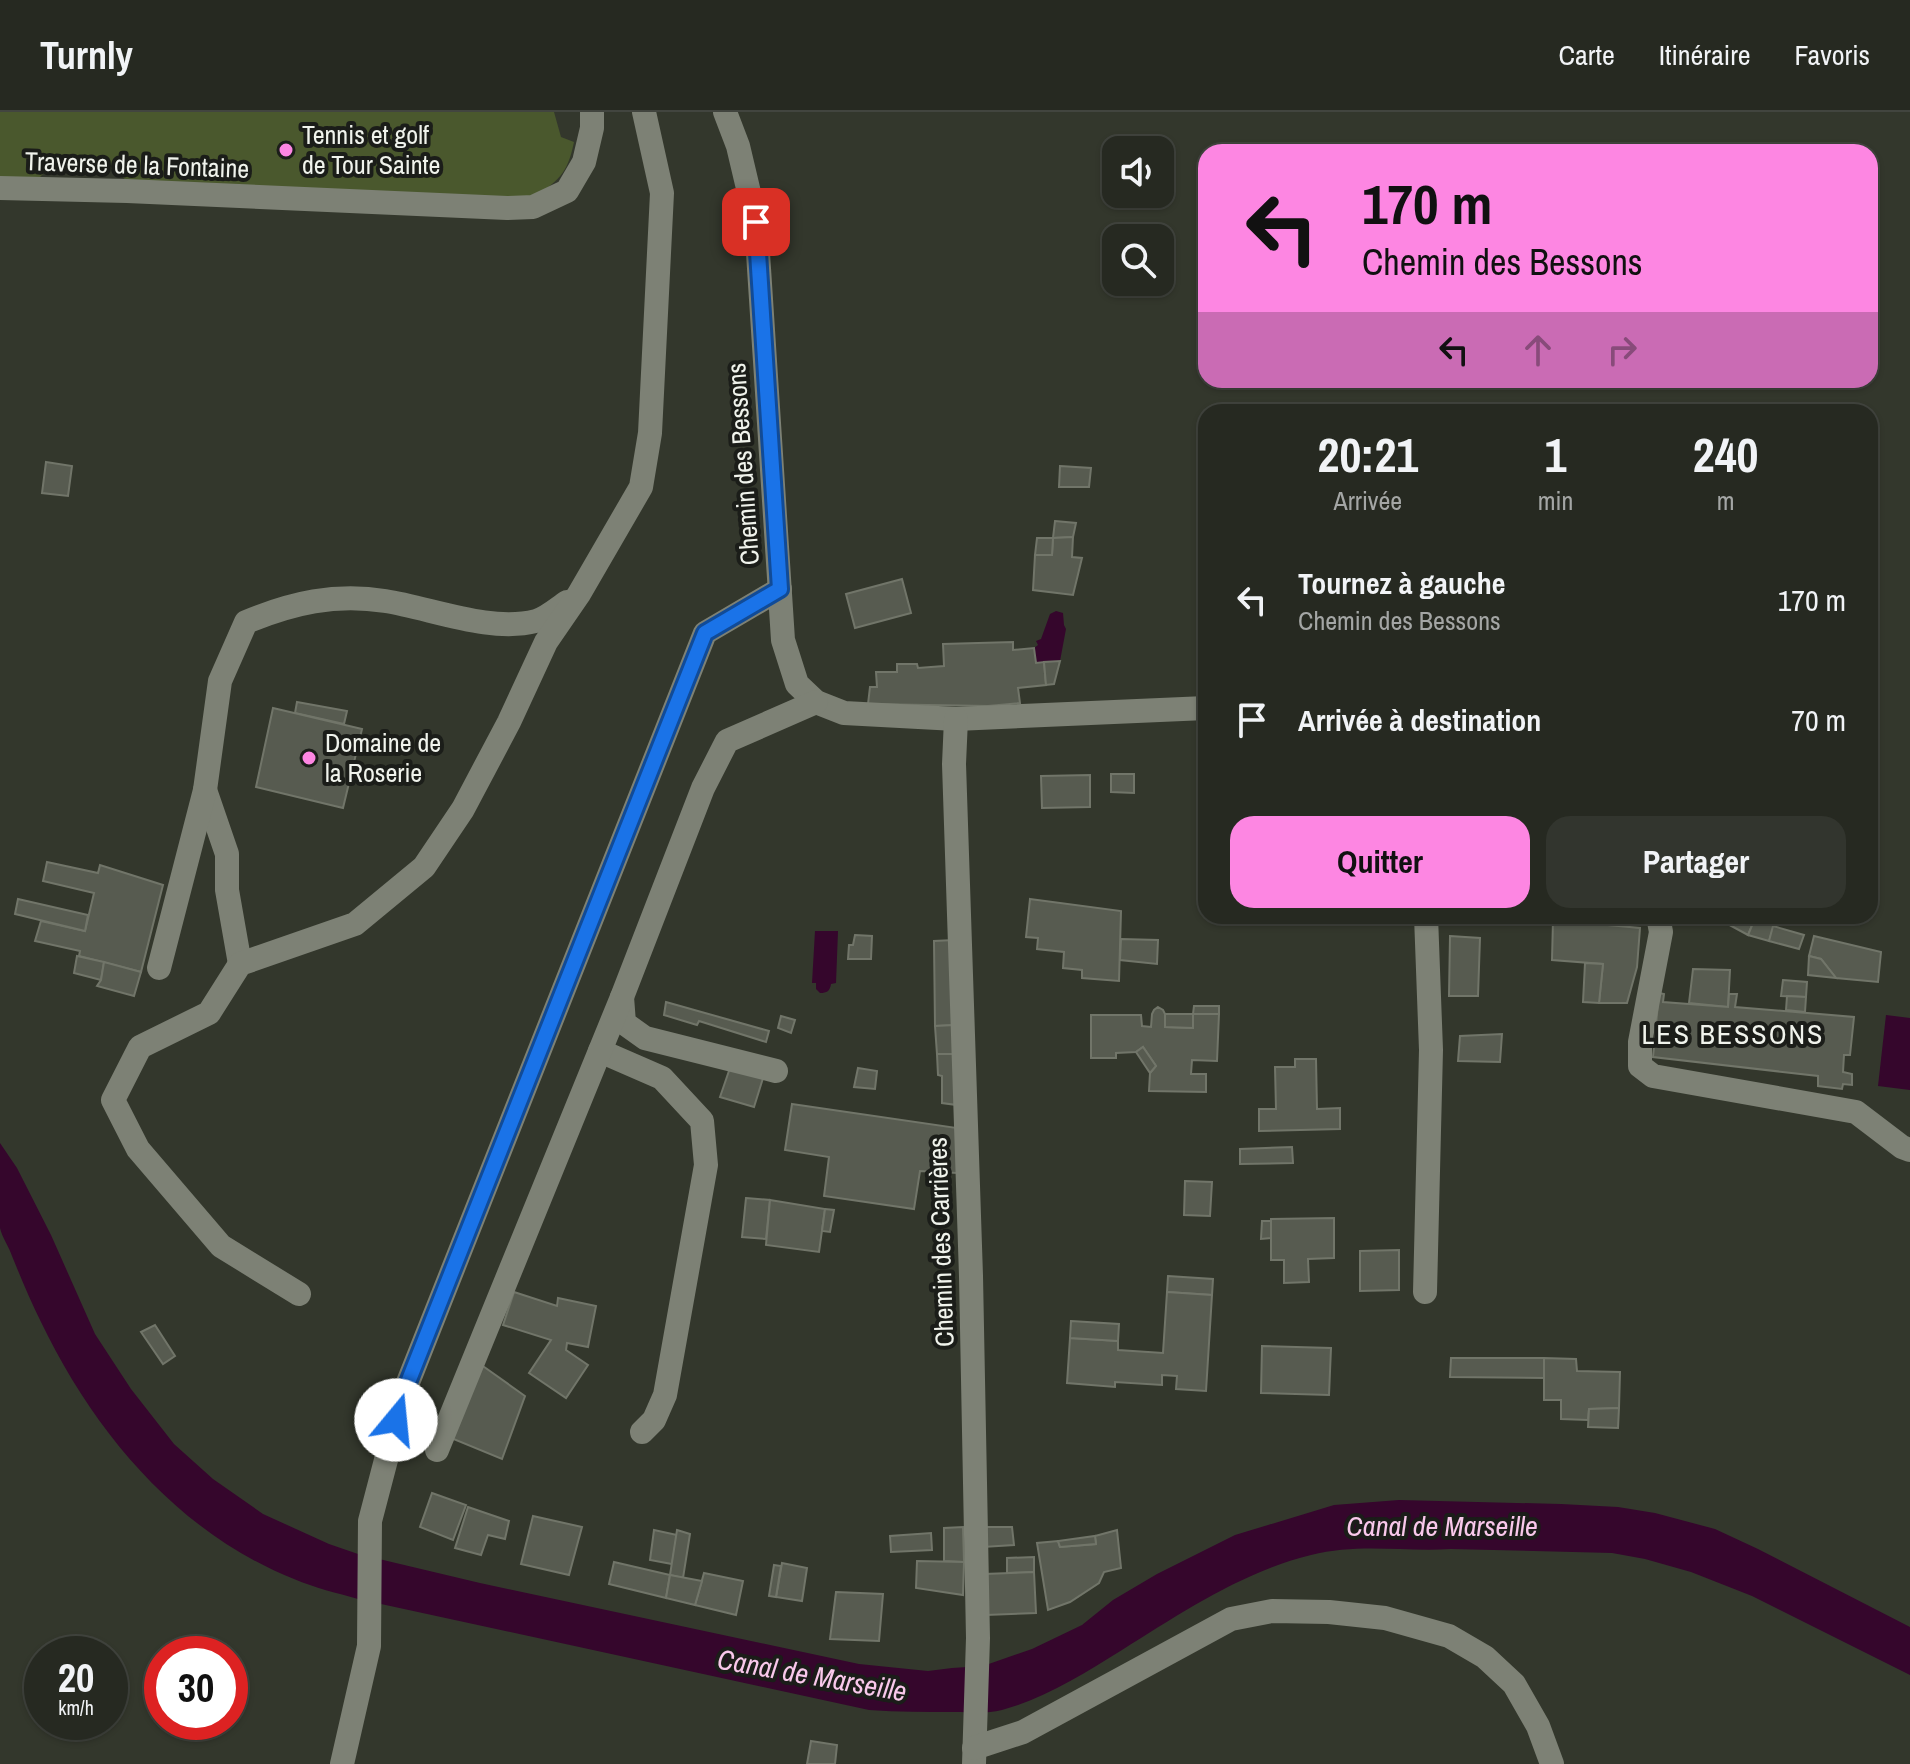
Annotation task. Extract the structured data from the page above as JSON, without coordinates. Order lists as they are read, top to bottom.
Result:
{
  "streets": {
    "street": ["Traverse de la Fontaine", "Chemin des Bessons", "Chemin des Carrières"]
  },
  "districts": ["LES BESSONS"],
  "water": ["Canal de Marseille"],
  "places": ["Tennis et golf de Tour Sainte", "Domaine de la Roserie"],
  "page": {
    "header": "Turnly",
    "nav": ["Carte", "Itinéraire", "Favoris"],
    "turn": ["170 m", "Chemin des Bessons"],
    "eta": [
      "20:21",
      "Arrivée",
      "1",
      "min",
      "240",
      "m"
    ],
    "list": [
      {
        "name": "Tournez à gauche",
        "note": "Chemin des Bessons",
        "value": "170 m"
      },
      {
        "name": "Arrivée à destination",
        "value": "70 m"
      }
    ],
    "buttons": ["Quitter", "Partager"],
    "speed": "20 km/h",
    "limit": "30"
  }
}
